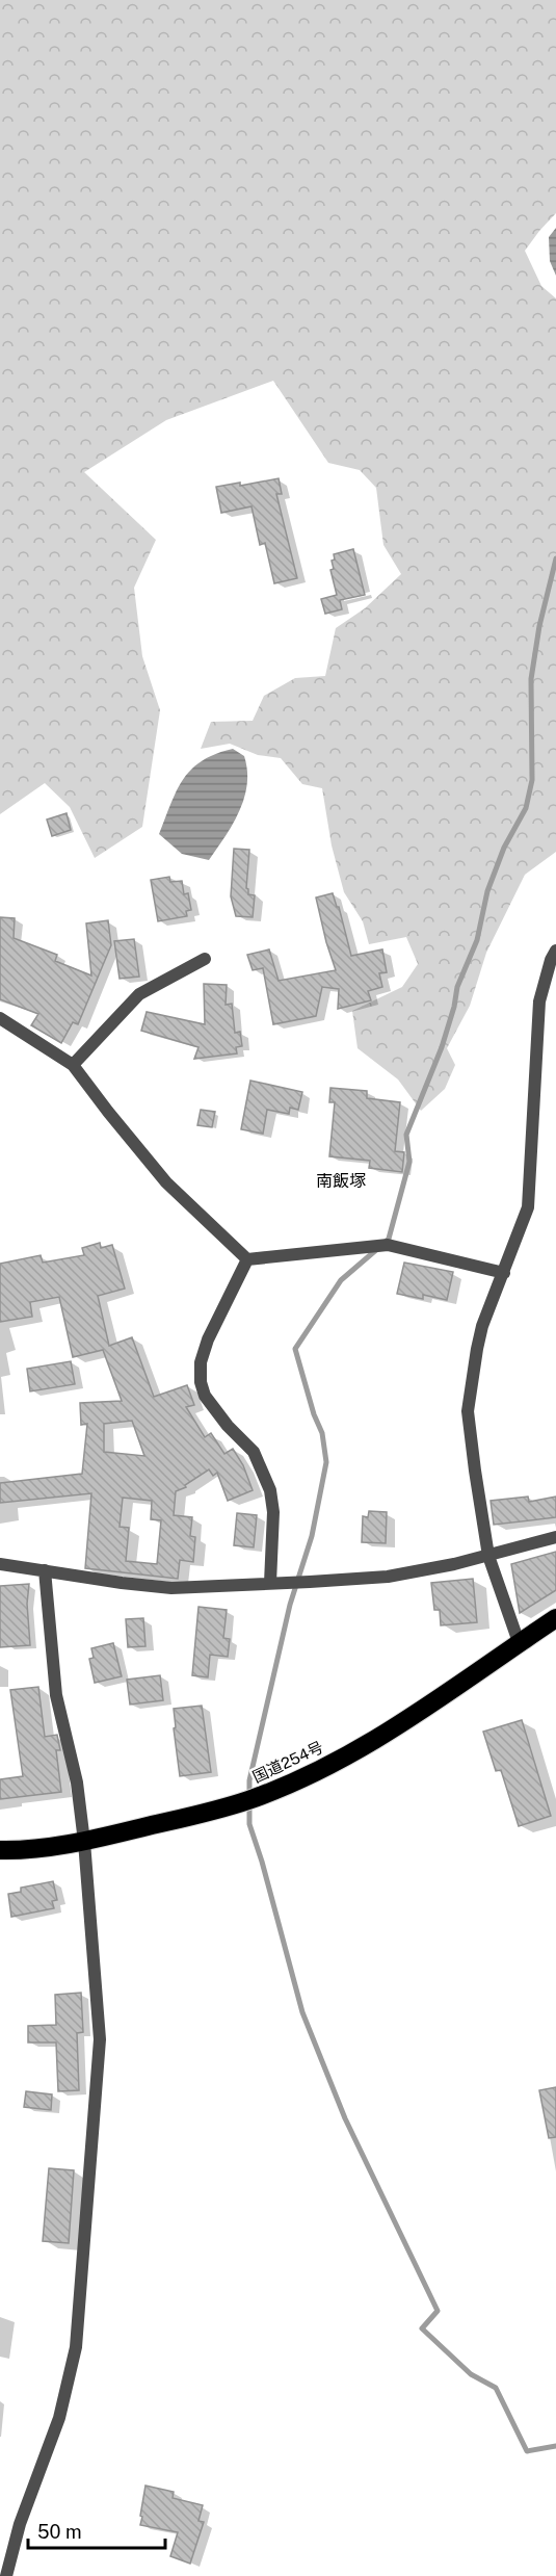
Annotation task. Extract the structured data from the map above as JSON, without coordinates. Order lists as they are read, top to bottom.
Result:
{
  "streets": {
    "highway": ["国道254号"]
  },
  "districts": ["南飯塚"],
  "scale_bar": "50 m"
}
